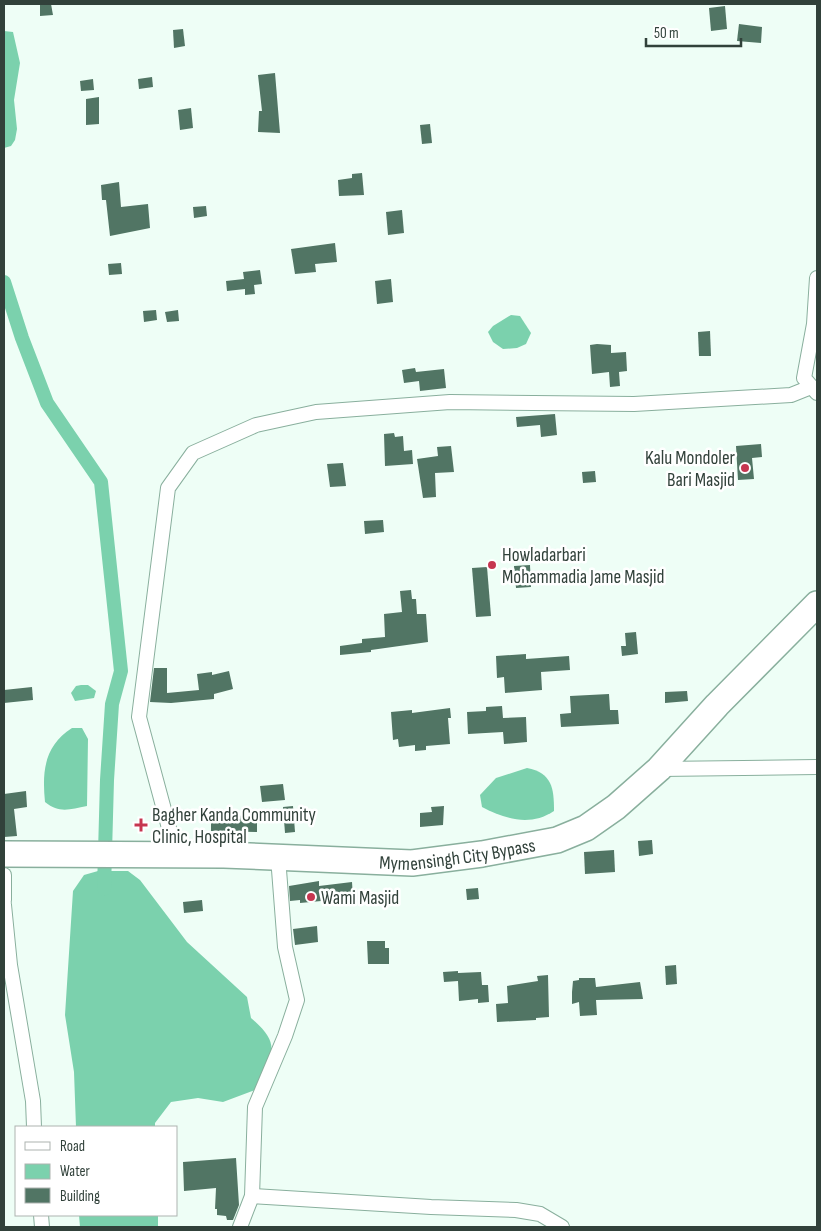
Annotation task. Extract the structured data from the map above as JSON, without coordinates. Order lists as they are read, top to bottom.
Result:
{
  "streets": {
    "highway": ["Mymensingh City Bypass"]
  },
  "places": {
    "other": ["Kalu Mondoler Bari Masjid", "Howladarbari Mohammadia Jame Masjid", "Wami Masjid"],
    "health": ["Bagher Kanda Community Clinic, Hospital"]
  },
  "legend": ["Road", "Water", "Building"],
  "scale_bar": "50 m"
}
